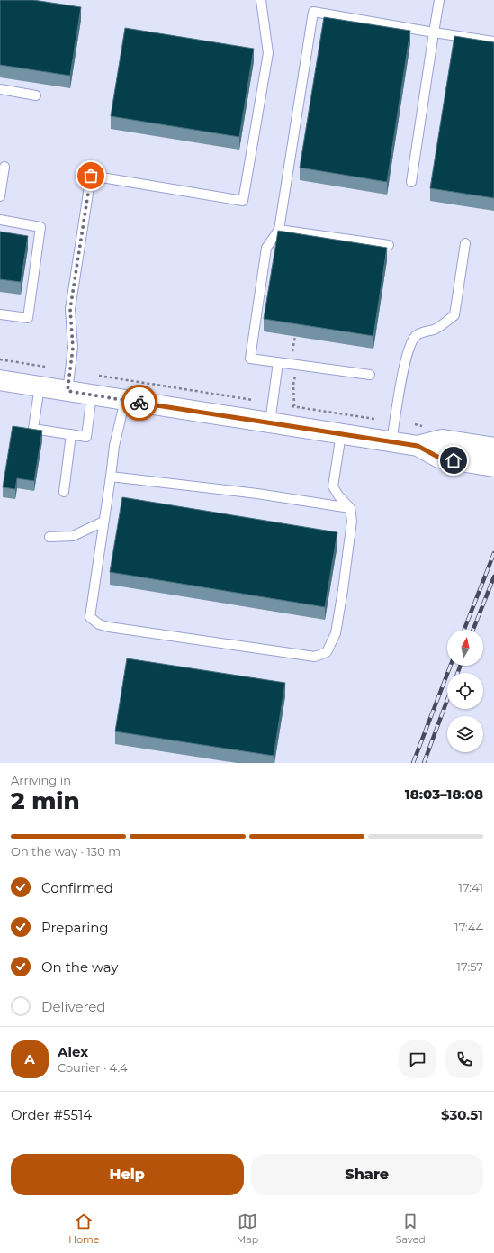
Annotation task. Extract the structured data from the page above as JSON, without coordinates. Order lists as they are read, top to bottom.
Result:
{
  "north": "top",
  "page": {
    "heading": ["2 min", "Arriving in", "18:03–18:08"],
    "panel": [
      "Alex",
      "Courier · 4.4",
      "Order #5514",
      "$30.51"
    ],
    "bar": "On the way · 130 m",
    "list": [
      ["Confirmed", "17:41"],
      ["Preparing", "17:44"],
      ["On the way", "17:57"],
      "Delivered"
    ],
    "round": "A",
    "buttons": ["Help", "Share"],
    "tabs": ["Home", "Map", "Saved"]
  }
}
